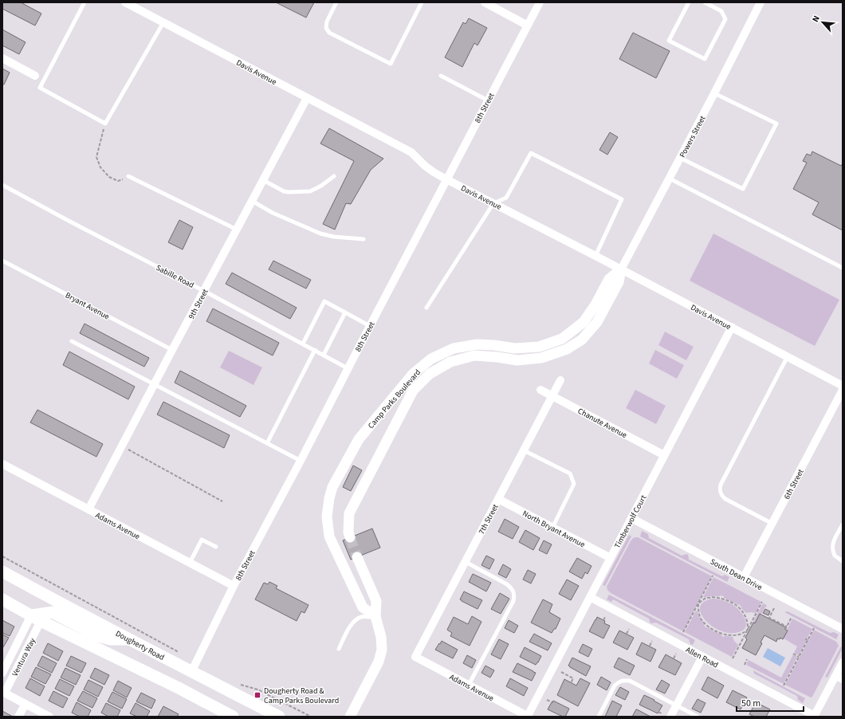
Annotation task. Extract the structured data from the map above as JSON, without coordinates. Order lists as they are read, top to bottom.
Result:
{
  "streets": {
    "main road": ["Dougherty Road"],
    "street": [
      "Davis Avenue",
      "8th Street",
      "Powers Street",
      "9th Street",
      "Camp Parks Boulevard",
      "Chanute Avenue",
      "6th Street",
      "7th Street",
      "Timberwolf Court",
      "Adams Avenue",
      "North Bryant Avenue",
      "South Dean Drive",
      "Ventura Way",
      "Allen Road"
    ],
    "lane": ["Sabille Road", "Bryant Avenue"]
  },
  "crossings": [
    ["Davis Avenue", "8th Street"],
    ["Davis Avenue", "Powers Street"],
    ["Davis Avenue", "9th Street"],
    ["Davis Avenue", "Camp Parks Boulevard"],
    ["Davis Avenue", "Timberwolf Court"],
    ["8th Street", "Sabille Road"],
    ["8th Street", "Adams Avenue"],
    ["8th Street", "Dougherty Road"],
    ["Powers Street", "Camp Parks Boulevard"],
    ["Sabille Road", "9th Street"],
    ["9th Street", "Bryant Avenue"],
    ["9th Street", "Adams Avenue"],
    ["Chanute Avenue", "7th Street"],
    ["Chanute Avenue", "Timberwolf Court"],
    ["6th Street", "South Dean Drive"],
    ["7th Street", "Adams Avenue"],
    ["7th Street", "North Bryant Avenue"],
    ["Timberwolf Court", "Adams Avenue"],
    ["Timberwolf Court", "North Bryant Avenue"],
    ["Timberwolf Court", "South Dean Drive"],
    ["Timberwolf Court", "Allen Road"]
  ],
  "places": {
    "transit": ["Dougherty Road & Camp Parks Boulevard"]
  },
  "scale_bar": "50 m",
  "north": "top left"
}
